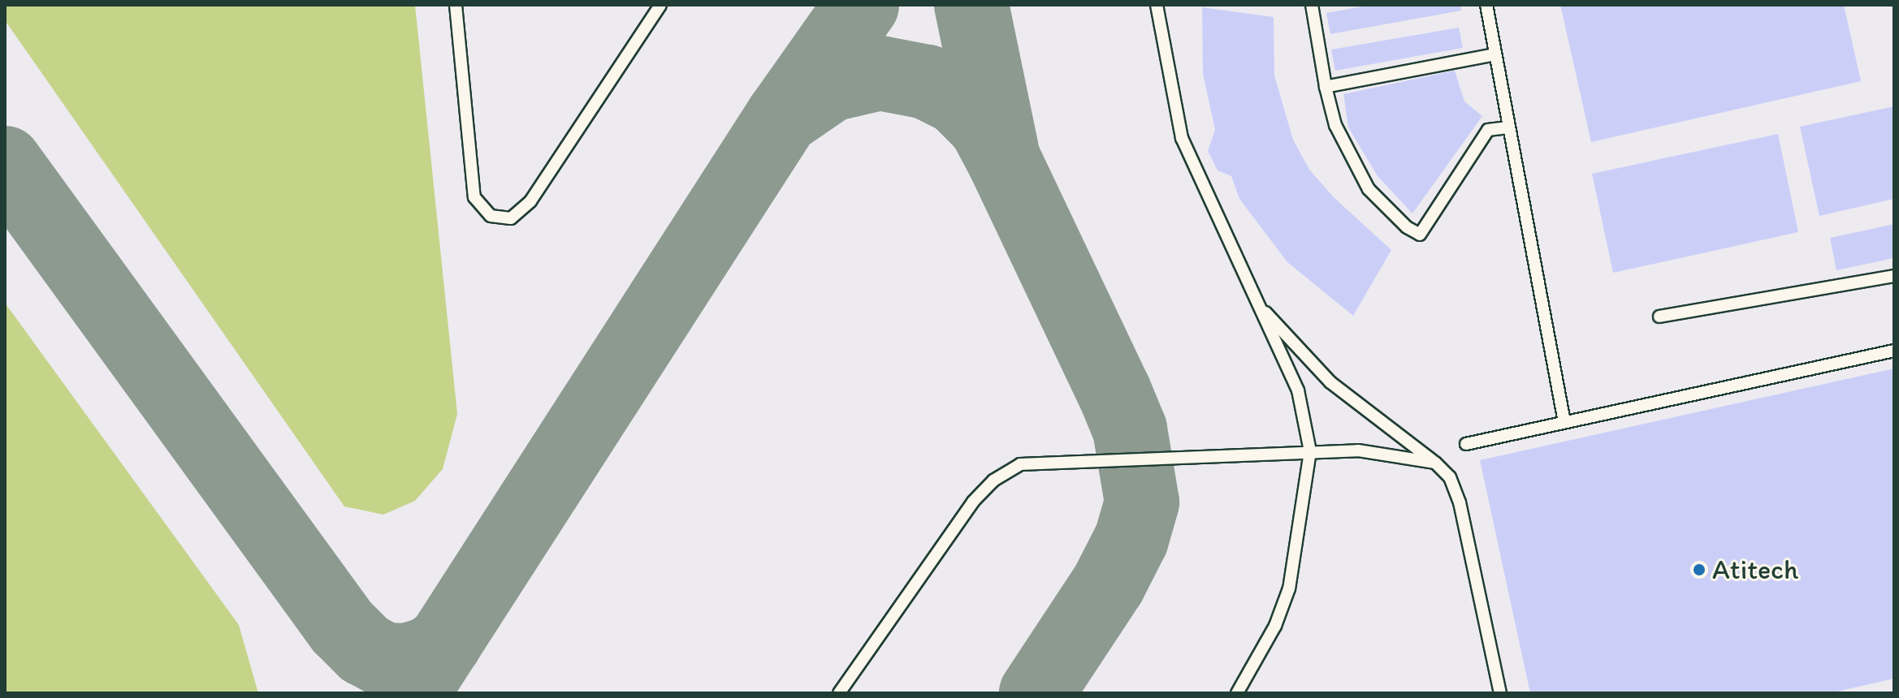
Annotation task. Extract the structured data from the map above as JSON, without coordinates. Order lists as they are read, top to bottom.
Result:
{
  "places": ["Atitech"]
}
